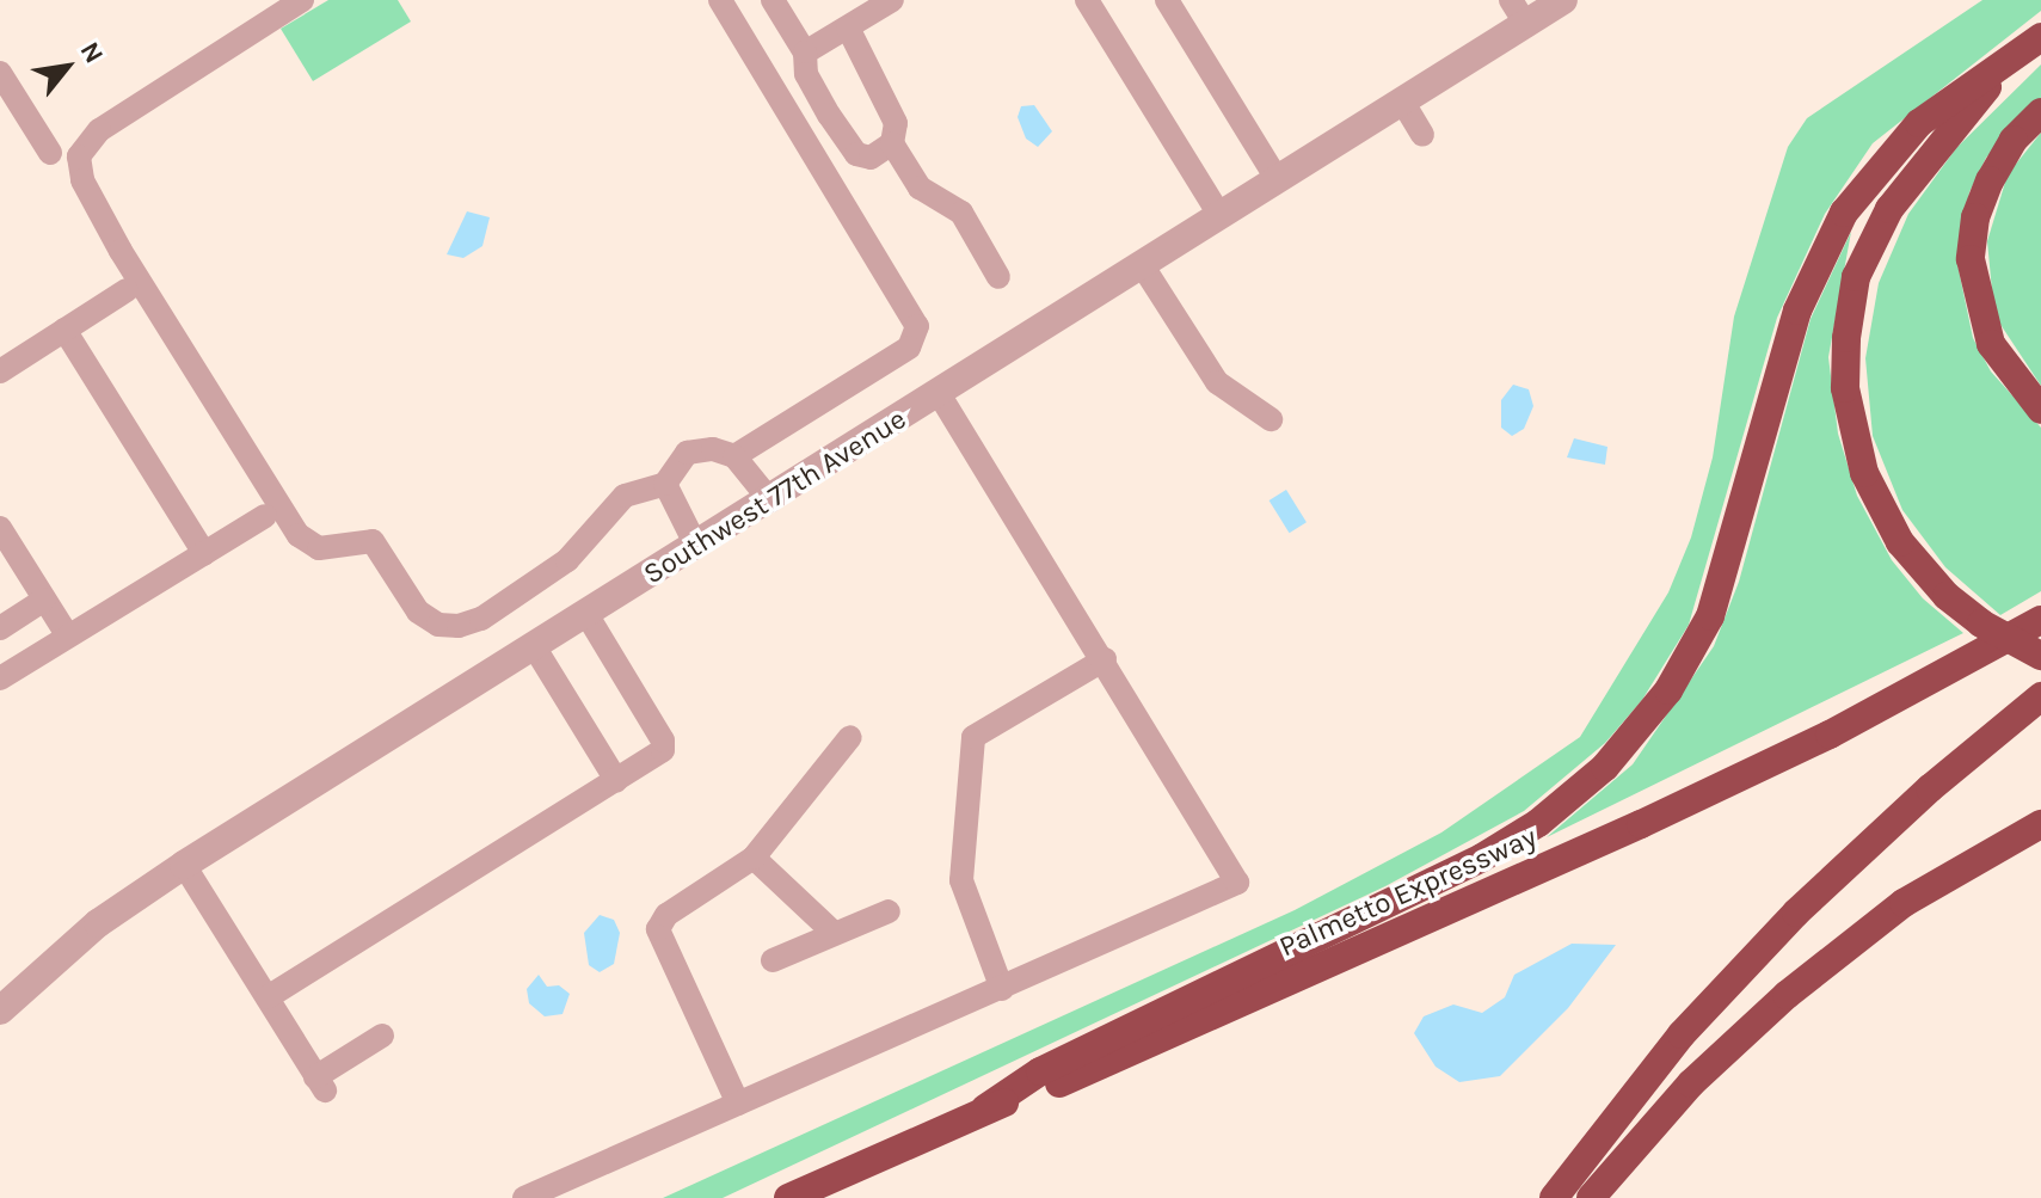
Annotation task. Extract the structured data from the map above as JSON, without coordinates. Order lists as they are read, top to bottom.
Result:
{
  "streets": {
    "highway": ["Palmetto Expressway"],
    "street": ["Southwest 77th Avenue"]
  },
  "north": "top right"
}
